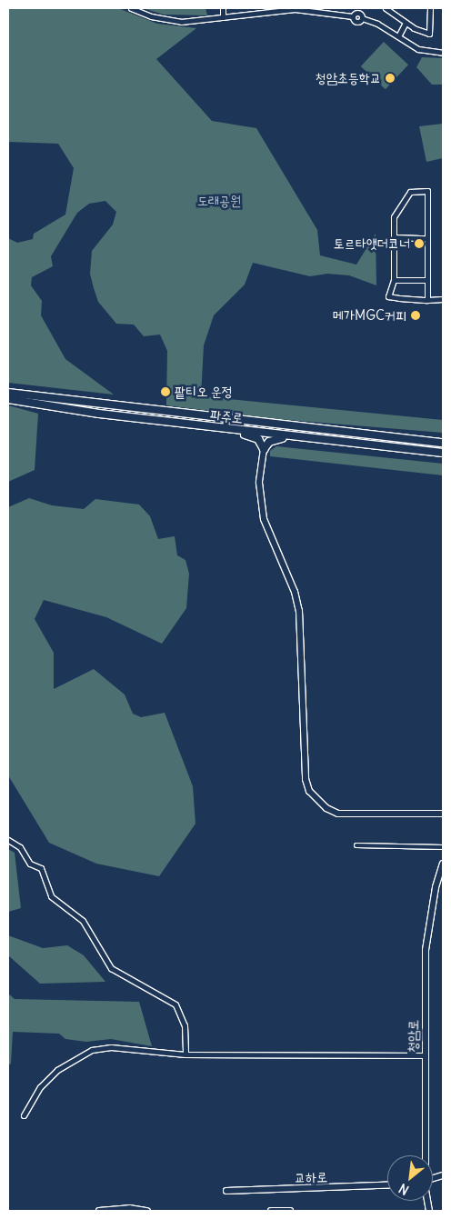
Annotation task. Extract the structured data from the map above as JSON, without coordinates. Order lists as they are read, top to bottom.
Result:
{
  "streets": {
    "main road": ["파주로"],
    "street": ["청암로", "교하로"]
  },
  "parks": ["도래공원"],
  "places": [
    "청암초등학교",
    "토르타앳더코너",
    "메가MGC커피",
    "팥티오 운정"
  ],
  "north": "bottom left"
}
